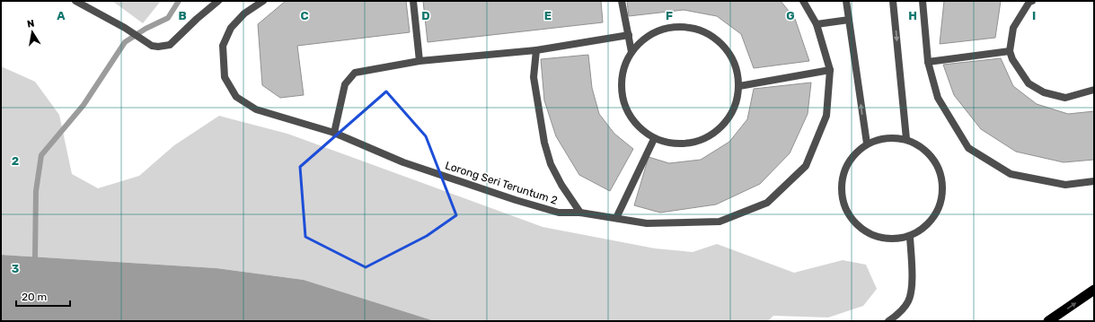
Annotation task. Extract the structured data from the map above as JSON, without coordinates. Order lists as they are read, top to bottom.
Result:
{
  "streets": {
    "street": ["Lorong Seri Teruntum 2"]
  },
  "scale_bar": "20 m",
  "north": "top",
  "grid": {
    "columns": [
      "A",
      "B",
      "C",
      "D",
      "E",
      "F",
      "G",
      "H",
      "I"
    ],
    "rows": ["2", "3"]
  }
}
